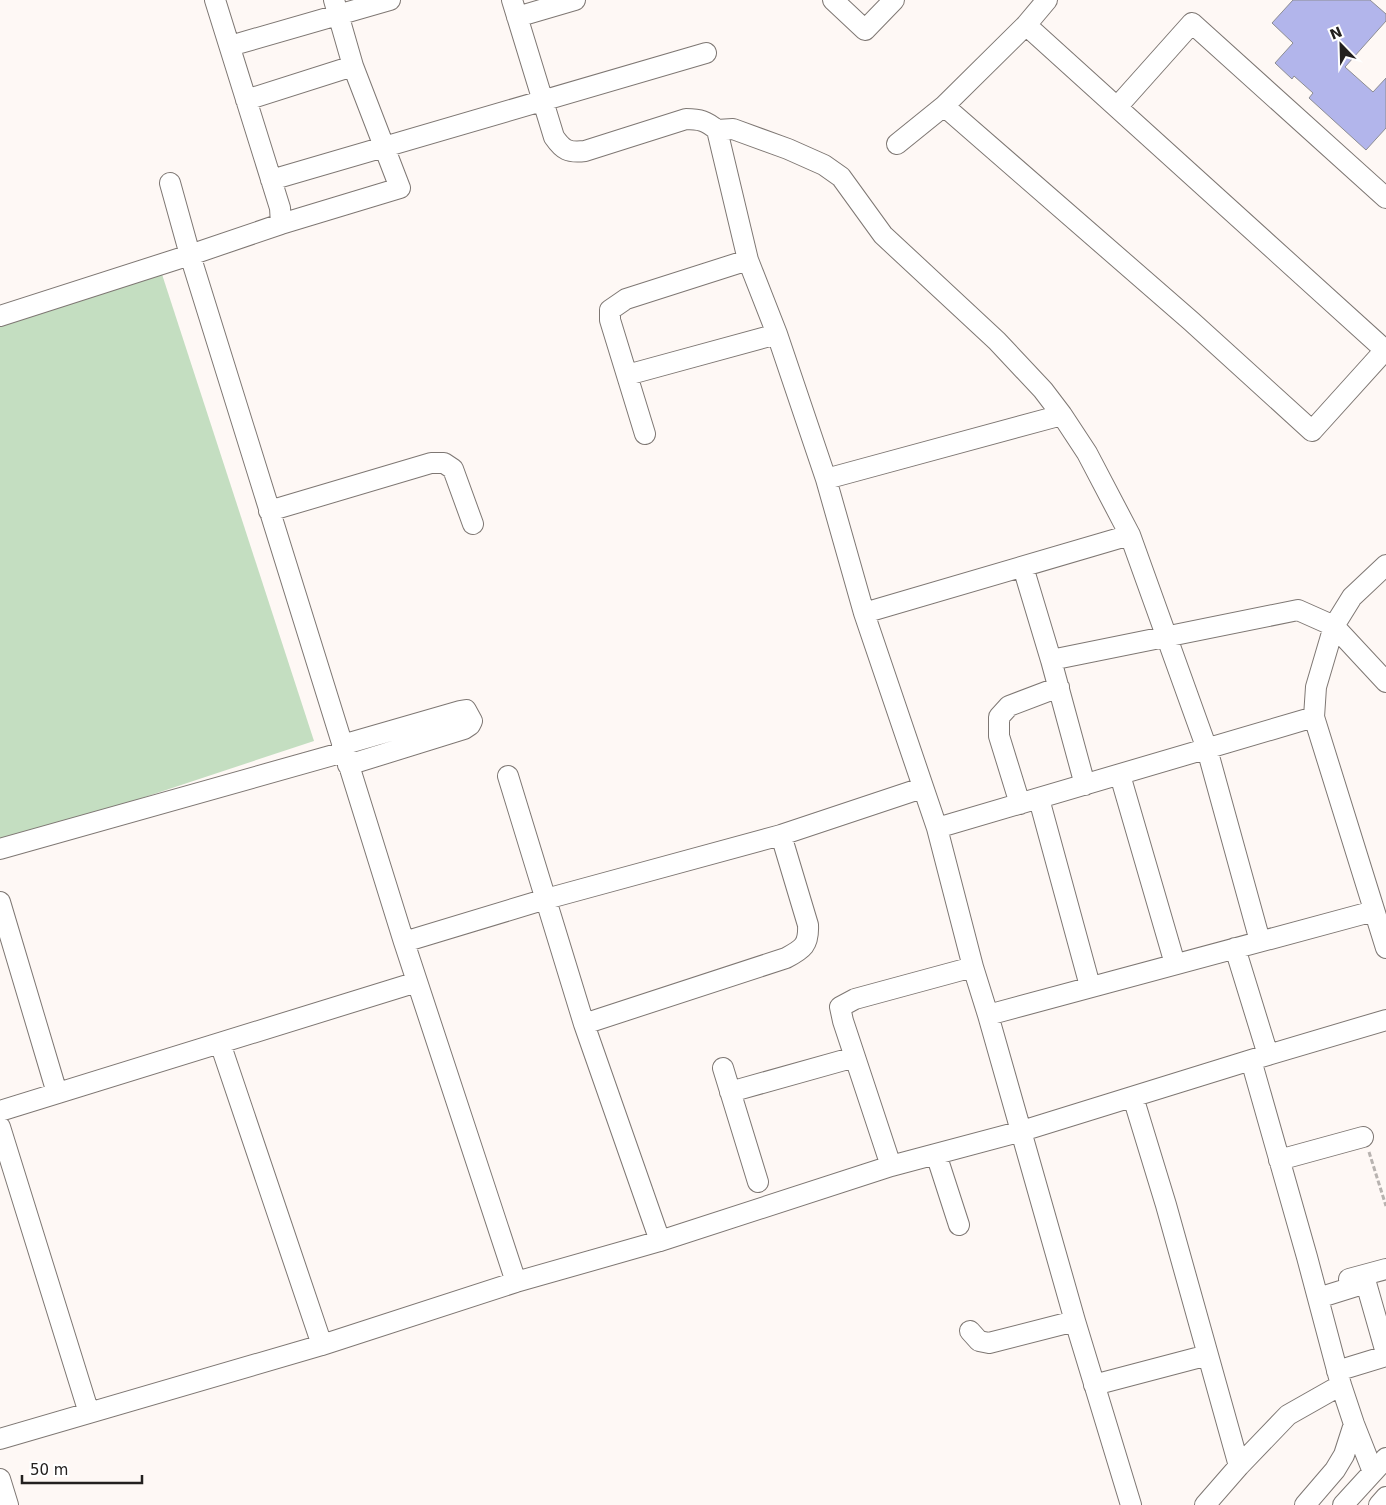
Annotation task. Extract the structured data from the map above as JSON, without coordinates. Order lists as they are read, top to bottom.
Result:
{
  "scale_bar": "50 m",
  "north": "top left"
}
